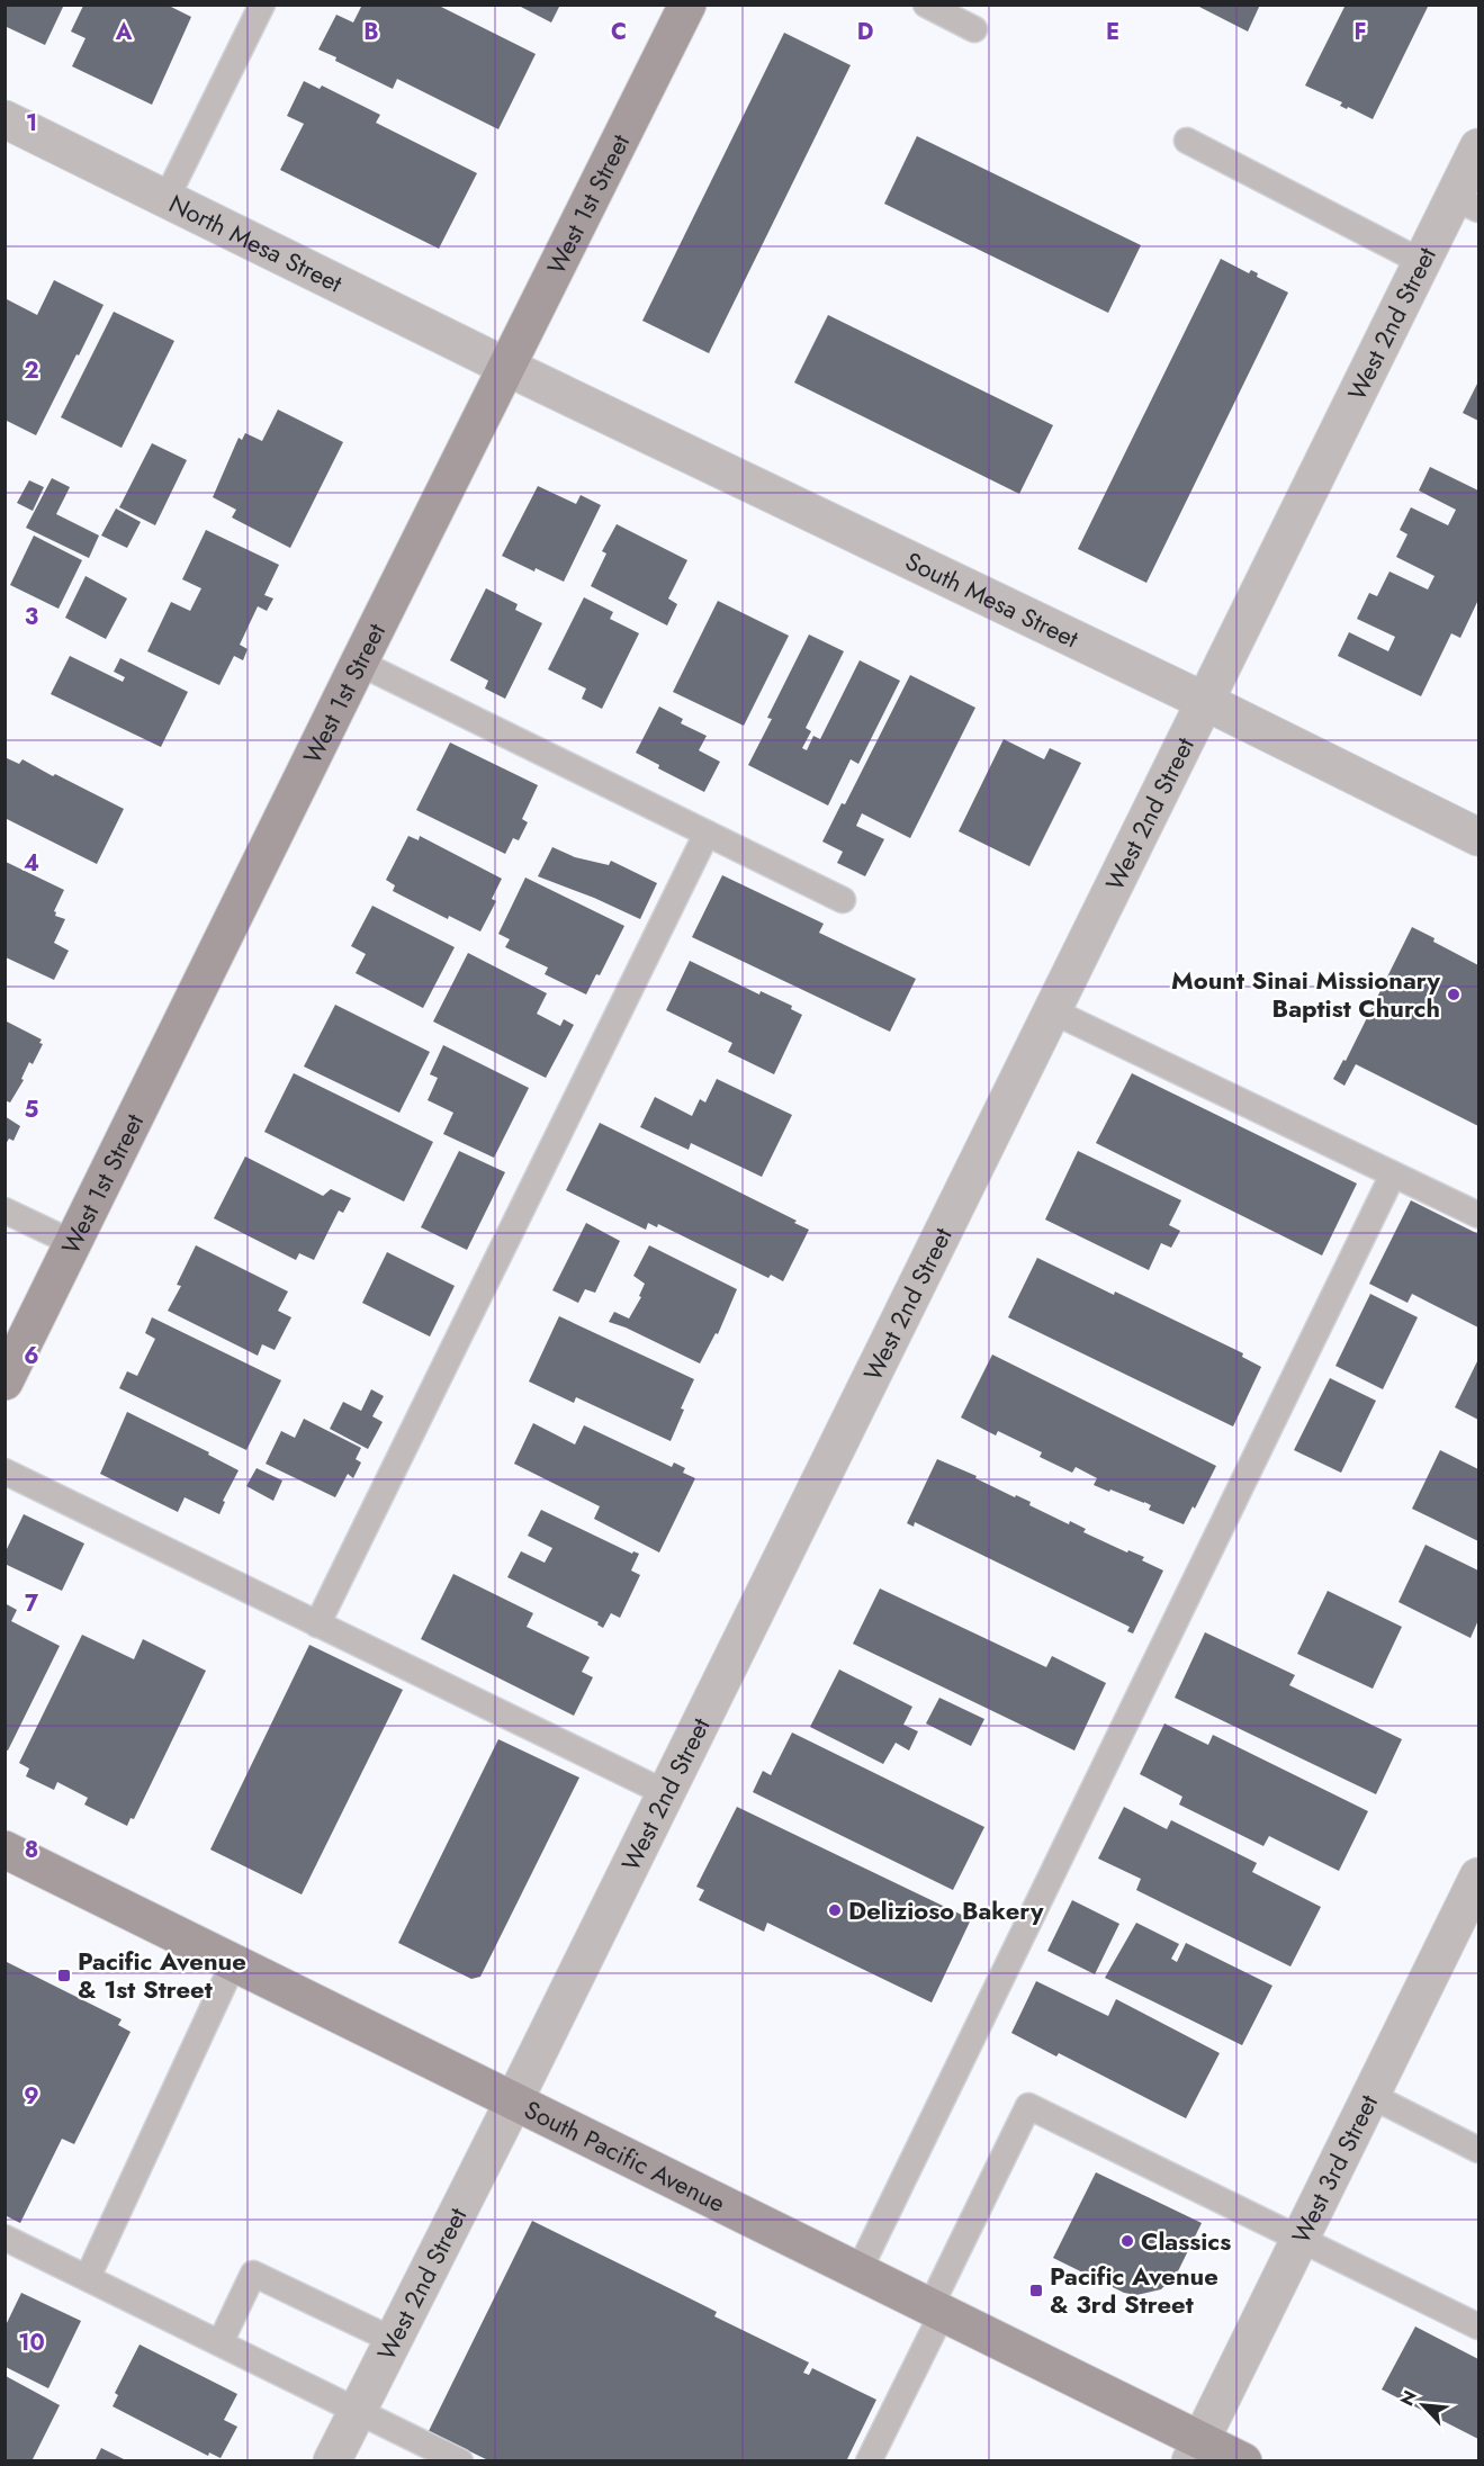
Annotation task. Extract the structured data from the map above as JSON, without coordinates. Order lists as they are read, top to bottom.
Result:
{
  "streets": {
    "street": [
      "West 1st Street",
      "North Mesa Street",
      "West 2nd Street",
      "South Mesa Street",
      "South Pacific Avenue",
      "West 3rd Street"
    ]
  },
  "crossings": [
    ["West 1st Street", "North Mesa Street"],
    ["West 1st Street", "South Mesa Street"],
    ["North Mesa Street", "South Mesa Street"],
    ["West 2nd Street", "South Mesa Street"],
    ["West 2nd Street", "South Pacific Avenue"],
    ["South Pacific Avenue", "West 3rd Street"]
  ],
  "places": {
    "other": ["Mount Sinai Missionary Baptist Church", "Delizioso Bakery", "Classics"],
    "transit": ["Pacific Avenue & 1st Street", "Pacific Avenue & 3rd Street"]
  },
  "north": "top left",
  "grid": {
    "columns": [
      "A",
      "B",
      "C",
      "D",
      "E",
      "F"
    ],
    "rows": [
      "1",
      "2",
      "3",
      "4",
      "5",
      "6",
      "7",
      "8",
      "9",
      "10"
    ]
  }
}
